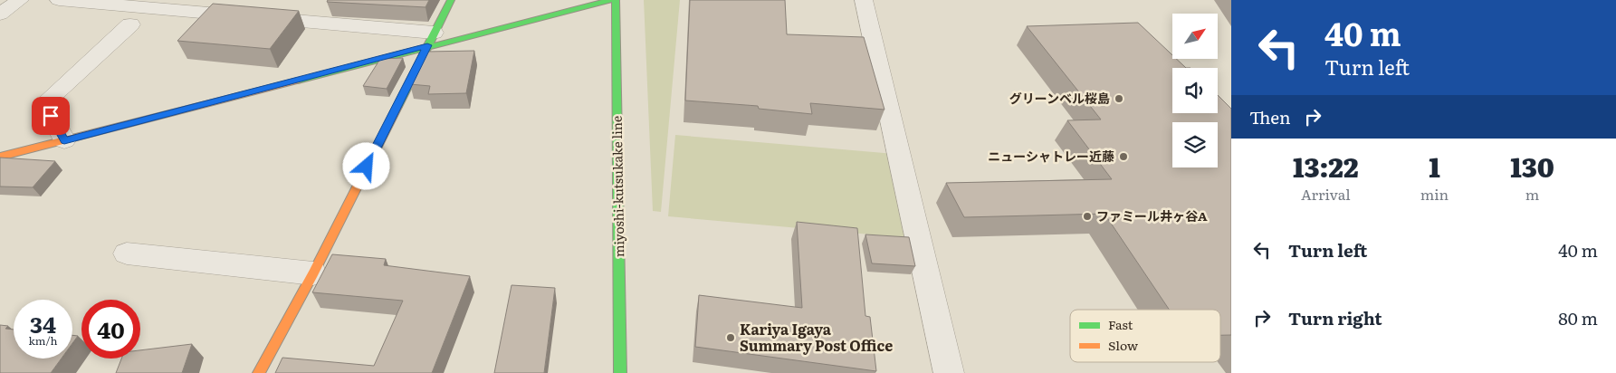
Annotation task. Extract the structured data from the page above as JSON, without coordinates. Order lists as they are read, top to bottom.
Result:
{
  "streets": {
    "street": ["miyoshi-kutsukake line"]
  },
  "places": [
    "グリーンベル桜島",
    "ニューシャトレー近藤",
    "ファミール井ヶ谷A",
    "Kariya Igaya Summary Post Office"
  ],
  "legend": ["Fast", "Slow"],
  "north": "top right",
  "page": {
    "turn": ["40 m", "Turn left"],
    "then": "Then",
    "eta": [
      "13:22",
      "Arrival",
      "1",
      "min",
      "130",
      "m"
    ],
    "list": [
      {
        "name": "Turn left",
        "value": "40 m"
      },
      {
        "name": "Turn right",
        "value": "80 m"
      }
    ],
    "speed": "34 km/h",
    "limit": "40"
  }
}
